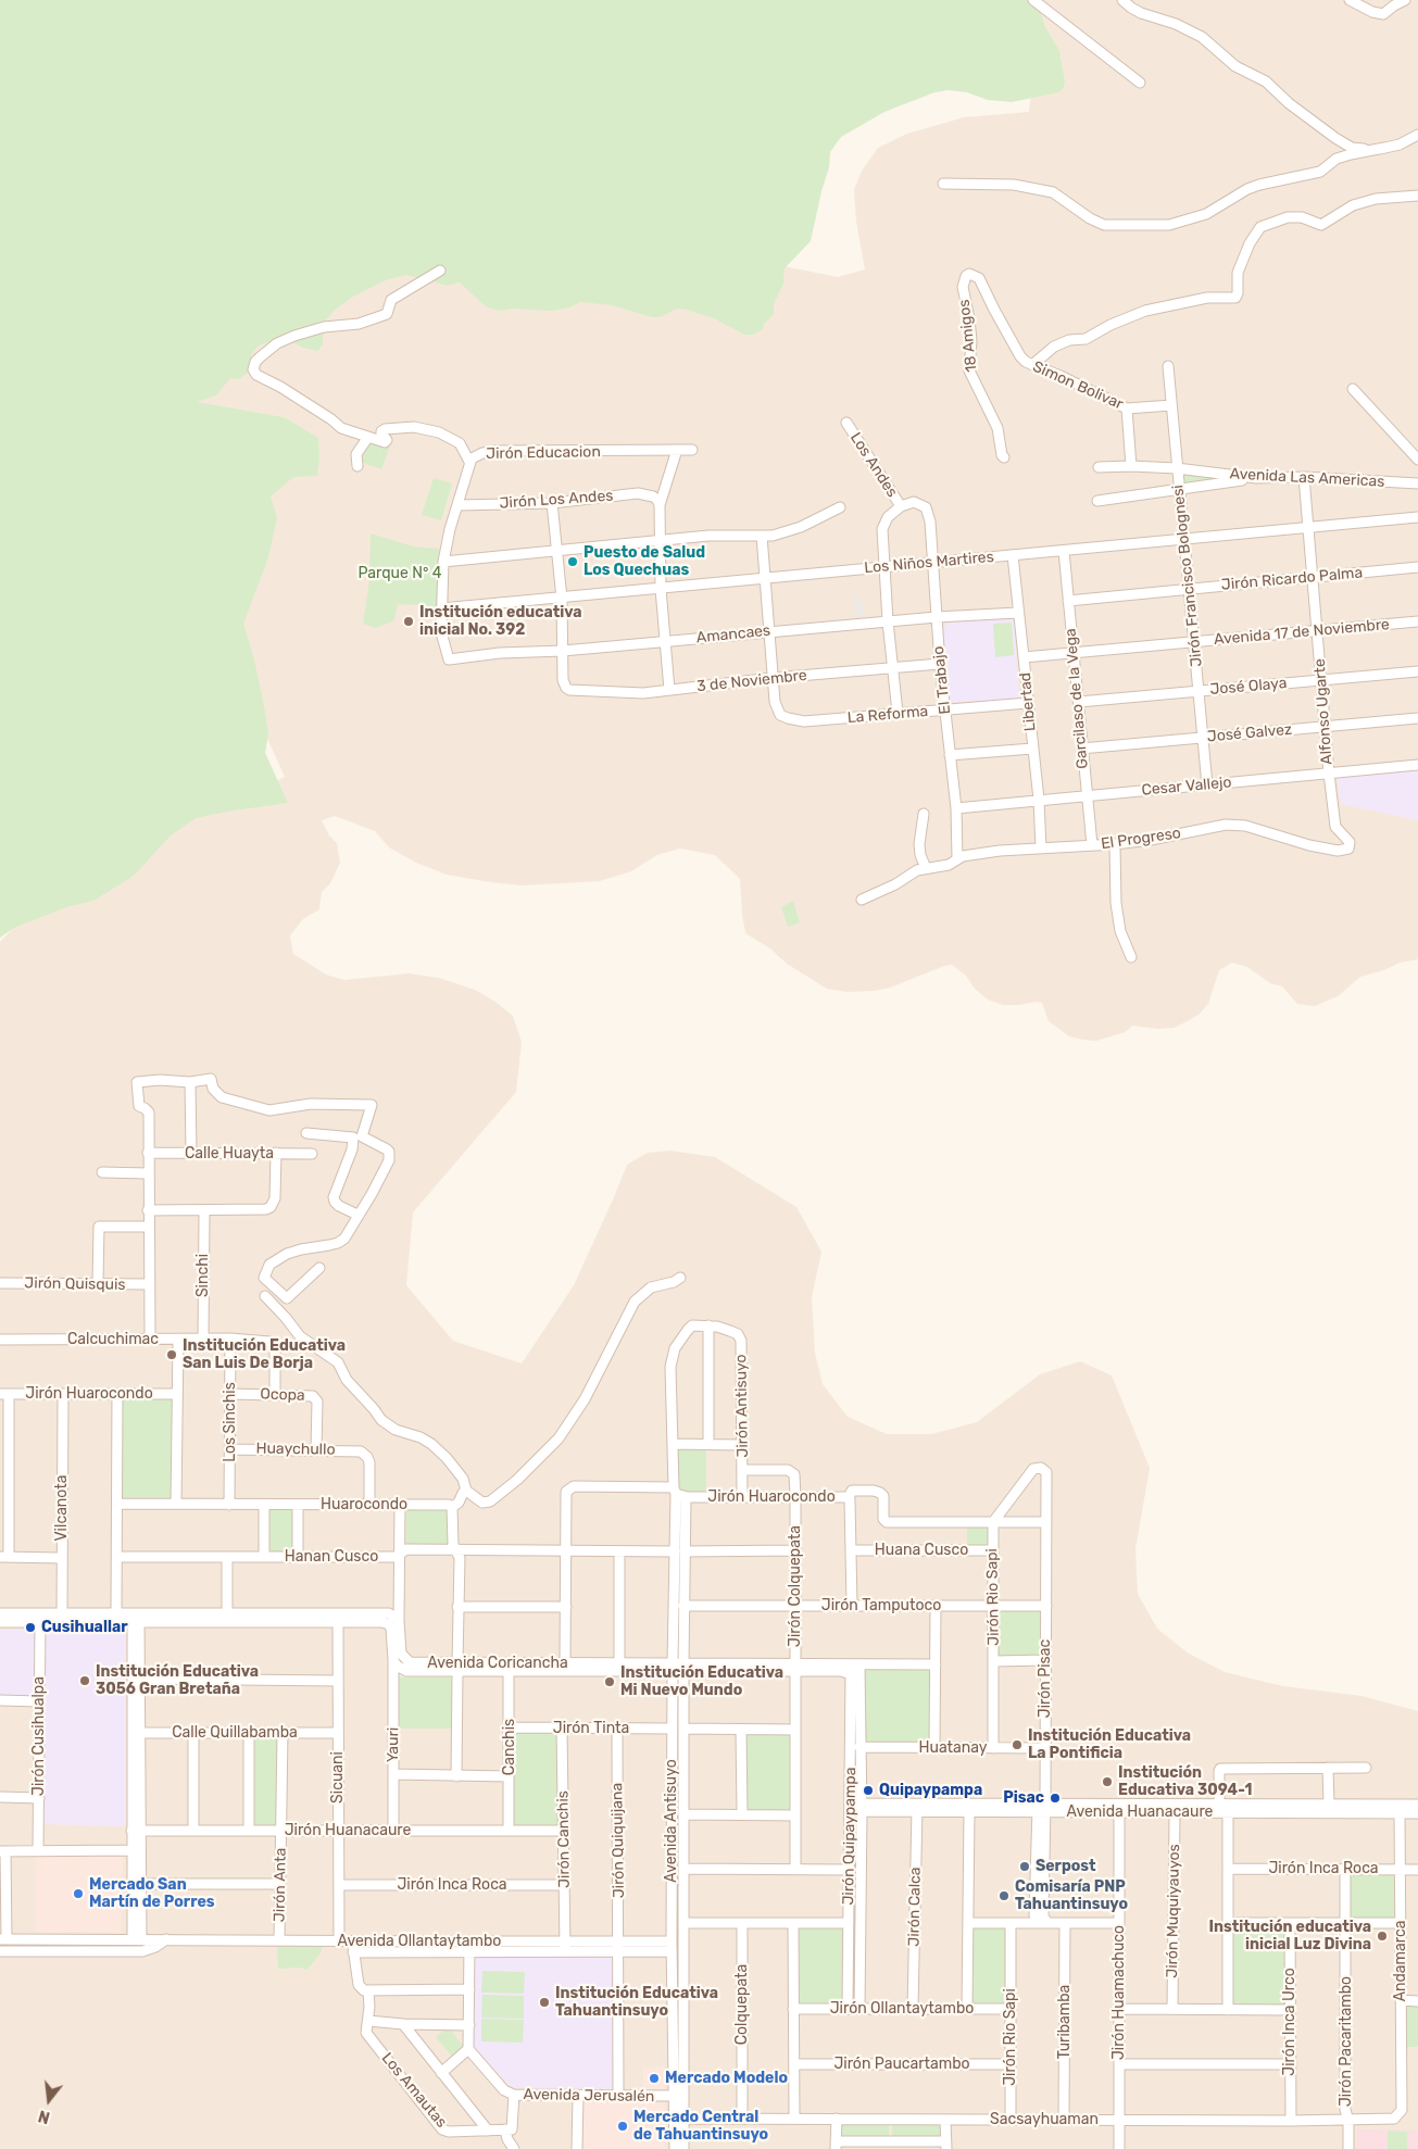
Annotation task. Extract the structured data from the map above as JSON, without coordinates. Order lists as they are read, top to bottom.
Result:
{
  "streets": {
    "street": [
      "18 Amigos",
      "Simon Bolivar",
      "Jirón Educacion",
      "Los Andes",
      "Avenida Las Americas",
      "Jirón Los Andes",
      "Los Niños Martires",
      "Jirón Francisco Bolognesi",
      "Jirón Ricardo Palma",
      "Avenida 17 de Noviembre",
      "Amancaes",
      "El Trabajo",
      "3 de Noviembre",
      "José Olaya",
      "Garcilaso de la Vega",
      "Libertad",
      "Alfonso Ugarte",
      "La Reforma",
      "José Galvez",
      "Cesar Vallejo",
      "El Progreso",
      "Calle Huayta",
      "Sinchi",
      "Jirón Quisquis",
      "Calcuchimac",
      "Jirón Huarocondo",
      "Ocopa",
      "Jirón Antisuyo",
      "Los Sinchis",
      "Huaychullo",
      "Huarocondo",
      "Vilcanota",
      "Huana Cusco",
      "Hanan Cusco",
      "Jirón Colquepata",
      "Jirón Rio Sapi",
      "Jirón Tamputoco",
      "Avenida Coricancha",
      "Jirón Pisac",
      "Jirón Tinta",
      "Calle Quillabamba",
      "Jirón Cusihualpa",
      "Yauri",
      "Canchis",
      "Huatanay",
      "Sicuani",
      "Avenida Huanacaure",
      "Avenida Antisuyo",
      "Jirón Huanacaure",
      "Jirón Quipaypampa",
      "Jirón Canchis",
      "Jirón Quiquijana",
      "Jirón Inca Roca",
      "Jirón Anta",
      "Jirón Calca",
      "Jirón Muquiyauyos",
      "Avenida Ollantaytambo",
      "Andamarca",
      "Jirón Huamachuco",
      "Colquepata",
      "Jirón Ollantaytambo",
      "Turibamba",
      "Jirón Inca Urco",
      "Jirón Pacaritambo",
      "Jirón Paucartambo",
      "Los Amautas",
      "Avenida Jerusalén",
      "Sacsayhuaman"
    ]
  },
  "crossings": [
    ["18 Amigos", "Simon Bolivar"],
    ["Simon Bolivar", "Jirón Francisco Bolognesi"],
    ["Jirón Educacion", "Jirón Los Andes"],
    ["Jirón Educacion", "Los Niños Martires"],
    ["Jirón Educacion", "Amancaes"],
    ["Los Andes", "El Trabajo"],
    ["Avenida Las Americas", "Jirón Francisco Bolognesi"],
    ["Avenida Las Americas", "Alfonso Ugarte"],
    ["Los Niños Martires", "Jirón Francisco Bolognesi"],
    ["Los Niños Martires", "El Trabajo"],
    ["Los Niños Martires", "Garcilaso de la Vega"],
    ["Los Niños Martires", "Libertad"],
    ["Los Niños Martires", "Alfonso Ugarte"],
    ["Jirón Francisco Bolognesi", "Jirón Ricardo Palma"],
    ["Jirón Francisco Bolognesi", "Avenida 17 de Noviembre"],
    ["Jirón Francisco Bolognesi", "José Olaya"],
    ["Jirón Francisco Bolognesi", "José Galvez"],
    ["Jirón Francisco Bolognesi", "Cesar Vallejo"],
    ["Jirón Ricardo Palma", "Garcilaso de la Vega"],
    ["Jirón Ricardo Palma", "Alfonso Ugarte"],
    ["Avenida 17 de Noviembre", "Garcilaso de la Vega"],
    ["Avenida 17 de Noviembre", "Libertad"],
    ["Avenida 17 de Noviembre", "Alfonso Ugarte"],
    ["Amancaes", "El Trabajo"],
    ["Amancaes", "3 de Noviembre"],
    ["Amancaes", "Libertad"],
    ["El Trabajo", "3 de Noviembre"],
    ["El Trabajo", "La Reforma"],
    ["El Trabajo", "Cesar Vallejo"],
    ["El Trabajo", "El Progreso"],
    ["3 de Noviembre", "La Reforma"],
    ["José Olaya", "Garcilaso de la Vega"],
    ["José Olaya", "Alfonso Ugarte"],
    ["Garcilaso de la Vega", "José Galvez"],
    ["Garcilaso de la Vega", "Cesar Vallejo"],
    ["Garcilaso de la Vega", "El Progreso"],
    ["Libertad", "La Reforma"],
    ["Libertad", "Cesar Vallejo"],
    ["Libertad", "El Progreso"],
    ["Alfonso Ugarte", "José Galvez"],
    ["Alfonso Ugarte", "Cesar Vallejo"],
    ["Alfonso Ugarte", "El Progreso"],
    ["Sinchi", "Calcuchimac"],
    ["Calcuchimac", "Ocopa"],
    ["Calcuchimac", "Los Sinchis"],
    ["Jirón Huarocondo", "Jirón Antisuyo"],
    ["Jirón Huarocondo", "Vilcanota"],
    ["Jirón Huarocondo", "Hanan Cusco"],
    ["Jirón Huarocondo", "Jirón Colquepata"],
    ["Jirón Huarocondo", "Jirón Rio Sapi"],
    ["Jirón Huarocondo", "Jirón Pisac"],
    ["Jirón Huarocondo", "Avenida Antisuyo"],
    ["Ocopa", "Los Sinchis"],
    ["Ocopa", "Huaychullo"],
    ["Jirón Antisuyo", "Jirón Colquepata"],
    ["Los Sinchis", "Huaychullo"],
    ["Los Sinchis", "Huarocondo"],
    ["Huaychullo", "Huarocondo"],
    ["Huana Cusco", "Jirón Rio Sapi"],
    ["Hanan Cusco", "Avenida Antisuyo"],
    ["Jirón Colquepata", "Jirón Tamputoco"],
    ["Jirón Colquepata", "Avenida Coricancha"],
    ["Jirón Rio Sapi", "Jirón Tamputoco"],
    ["Jirón Rio Sapi", "Jirón Pisac"],
    ["Jirón Rio Sapi", "Huatanay"],
    ["Jirón Rio Sapi", "Jirón Ollantaytambo"],
    ["Jirón Rio Sapi", "Jirón Paucartambo"],
    ["Jirón Rio Sapi", "Sacsayhuaman"],
    ["Jirón Tamputoco", "Jirón Pisac"],
    ["Jirón Tamputoco", "Avenida Antisuyo"],
    ["Avenida Coricancha", "Yauri"],
    ["Avenida Coricancha", "Canchis"],
    ["Avenida Coricancha", "Avenida Antisuyo"],
    ["Avenida Coricancha", "Jirón Quipaypampa"],
    ["Jirón Pisac", "Huatanay"],
    ["Jirón Pisac", "Avenida Huanacaure"],
    ["Jirón Tinta", "Canchis"],
    ["Jirón Tinta", "Avenida Antisuyo"],
    ["Jirón Tinta", "Jirón Canchis"],
    ["Jirón Tinta", "Jirón Quiquijana"],
    ["Calle Quillabamba", "Sicuani"],
    ["Calle Quillabamba", "Jirón Anta"],
    ["Yauri", "Jirón Huanacaure"],
    ["Canchis", "Jirón Huanacaure"],
    ["Huatanay", "Jirón Quipaypampa"],
    ["Sicuani", "Jirón Huanacaure"],
    ["Sicuani", "Jirón Inca Roca"],
    ["Sicuani", "Avenida Ollantaytambo"],
    ["Avenida Huanacaure", "Jirón Quipaypampa"],
    ["Avenida Huanacaure", "Jirón Calca"],
    ["Avenida Huanacaure", "Jirón Muquiyauyos"],
    ["Avenida Huanacaure", "Andamarca"],
    ["Avenida Huanacaure", "Jirón Huamachuco"],
    ["Avenida Antisuyo", "Avenida Ollantaytambo"],
    ["Avenida Antisuyo", "Avenida Jerusalén"],
    ["Avenida Antisuyo", "Sacsayhuaman"],
    ["Jirón Huanacaure", "Jirón Canchis"],
    ["Jirón Huanacaure", "Jirón Anta"],
    ["Jirón Quipaypampa", "Jirón Ollantaytambo"],
    ["Jirón Canchis", "Jirón Inca Roca"],
    ["Jirón Canchis", "Avenida Ollantaytambo"],
    ["Jirón Quiquijana", "Avenida Ollantaytambo"],
    ["Jirón Quiquijana", "Avenida Jerusalén"],
    ["Jirón Inca Roca", "Andamarca"],
    ["Jirón Inca Roca", "Jirón Pacaritambo"],
    ["Jirón Anta", "Avenida Ollantaytambo"],
    ["Jirón Calca", "Jirón Ollantaytambo"],
    ["Andamarca", "Sacsayhuaman"],
    ["Jirón Huamachuco", "Sacsayhuaman"],
    ["Colquepata", "Sacsayhuaman"],
    ["Turibamba", "Sacsayhuaman"],
    ["Jirón Inca Urco", "Sacsayhuaman"],
    ["Jirón Pacaritambo", "Sacsayhuaman"]
  ],
  "parks": ["Parque N° 4"],
  "places": [
    "Puesto de Salud Los Quechuas",
    "Institución educativa inicial No. 392",
    "Institución Educativa San Luis De Borja",
    "Cusihuallar",
    "Institución Educativa 3056 Gran Bretaña",
    "Institución Educativa Mi Nuevo Mundo",
    "Institución Educativa La Pontificia",
    "Institución Educativa 3094-1",
    "Quipaypampa",
    "Pisac",
    "Serpost",
    "Mercado San Martín de Porres",
    "Comisaría PNP Tahuantinsuyo",
    "Institución educativa inicial Luz Divina",
    "Institución Educativa Tahuantinsuyo",
    "Mercado Modelo",
    "Mercado Central de Tahuantinsuyo"
  ],
  "north": "bottom"
}
